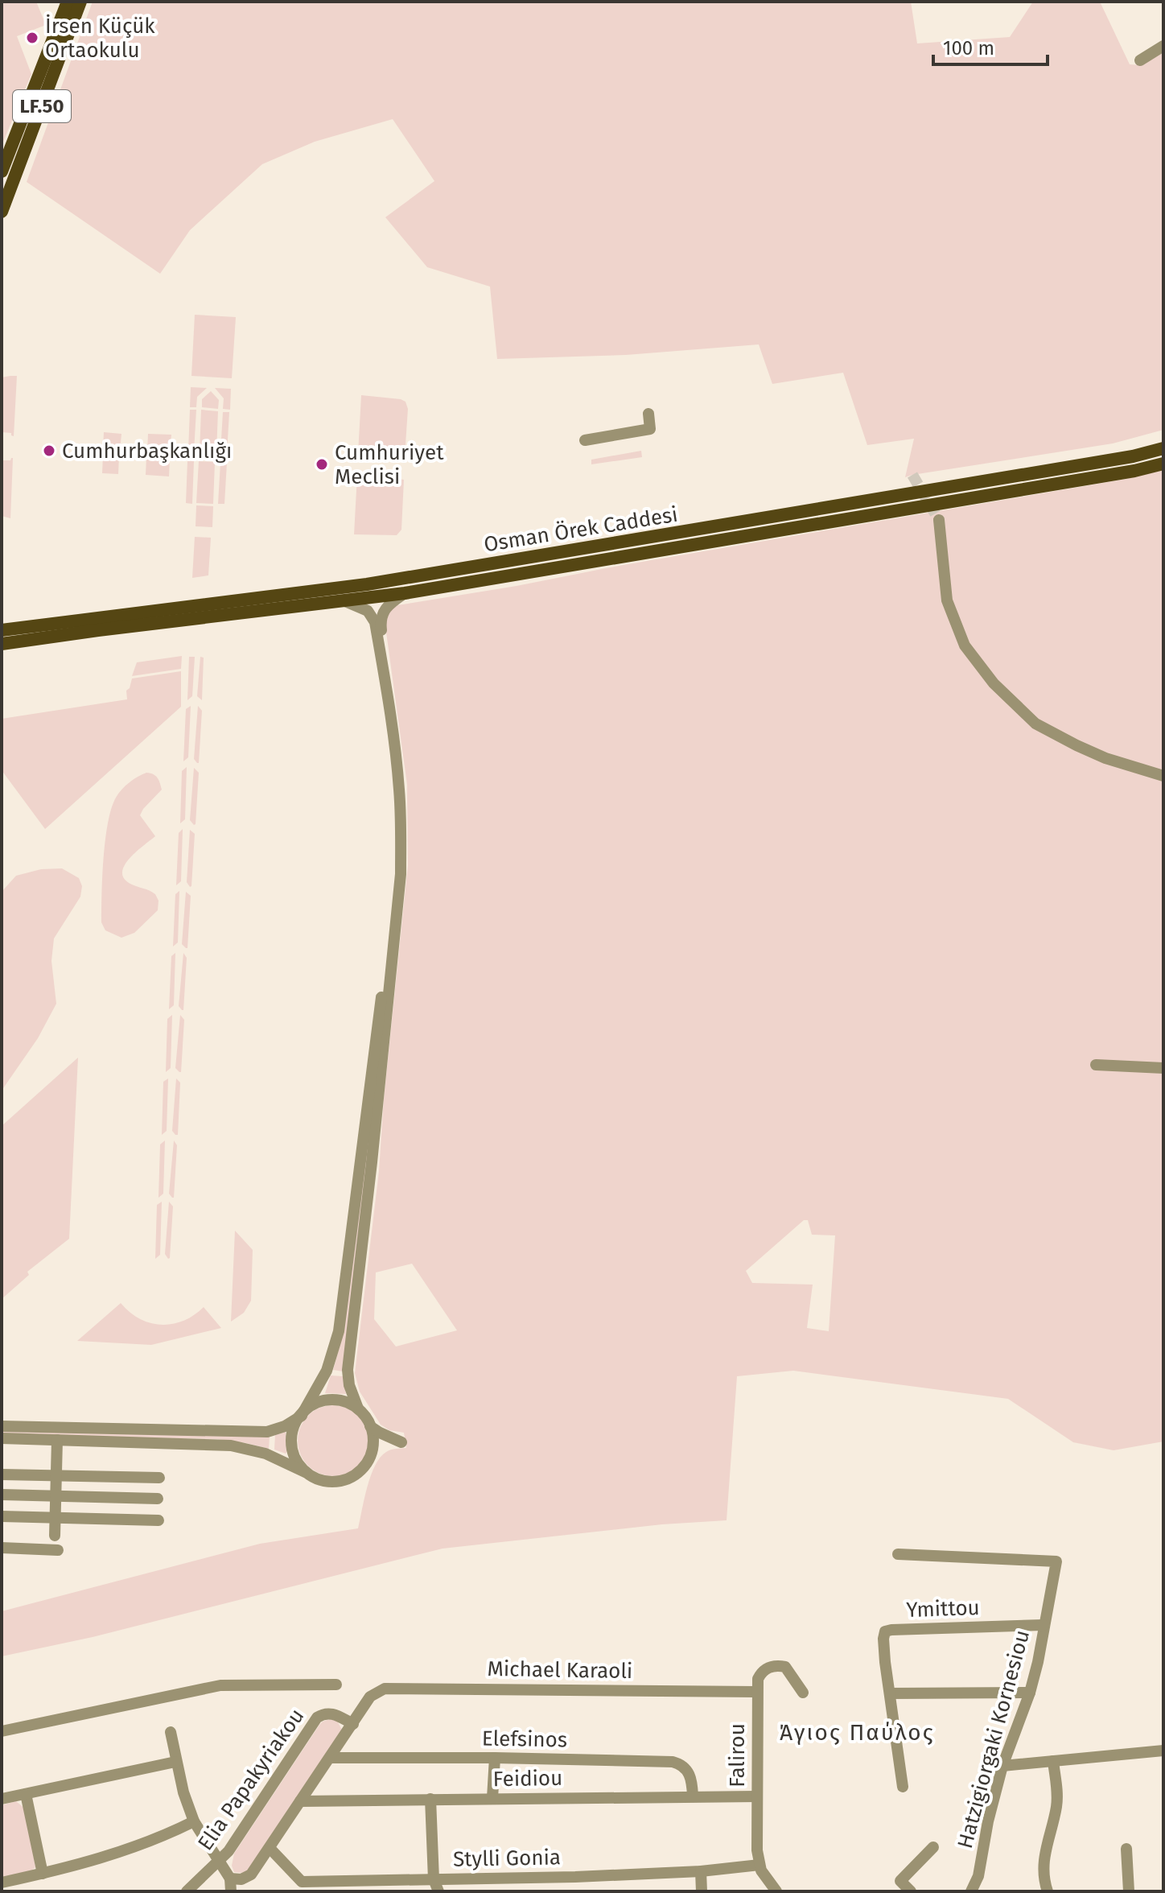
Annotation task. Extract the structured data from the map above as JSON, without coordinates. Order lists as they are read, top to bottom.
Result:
{
  "streets": {
    "main road": ["LF.50", "Osman Örek Caddesi"],
    "street": [
      "Ymittou",
      "Michael Karaoli",
      "Elefsinos",
      "Hatzigiorgaki Kornesiou",
      "Falirou",
      "Feidiou",
      "Elia Papakyriakou",
      "Stylli Gonia"
    ]
  },
  "crossings": [
    ["Ymittou", "Hatzigiorgaki Kornesiou"],
    ["Michael Karaoli", "Falirou"],
    ["Michael Karaoli", "Elia Papakyriakou"],
    ["Elefsinos", "Feidiou"],
    ["Falirou", "Feidiou"],
    ["Falirou", "Stylli Gonia"]
  ],
  "districts": ["Άγιος Παύλος"],
  "places": ["İrsen Küçük Ortaokulu", "Cumhurbaşkanlığı", "Cumhuriyet Meclisi"],
  "scale_bar": "100 m"
}
